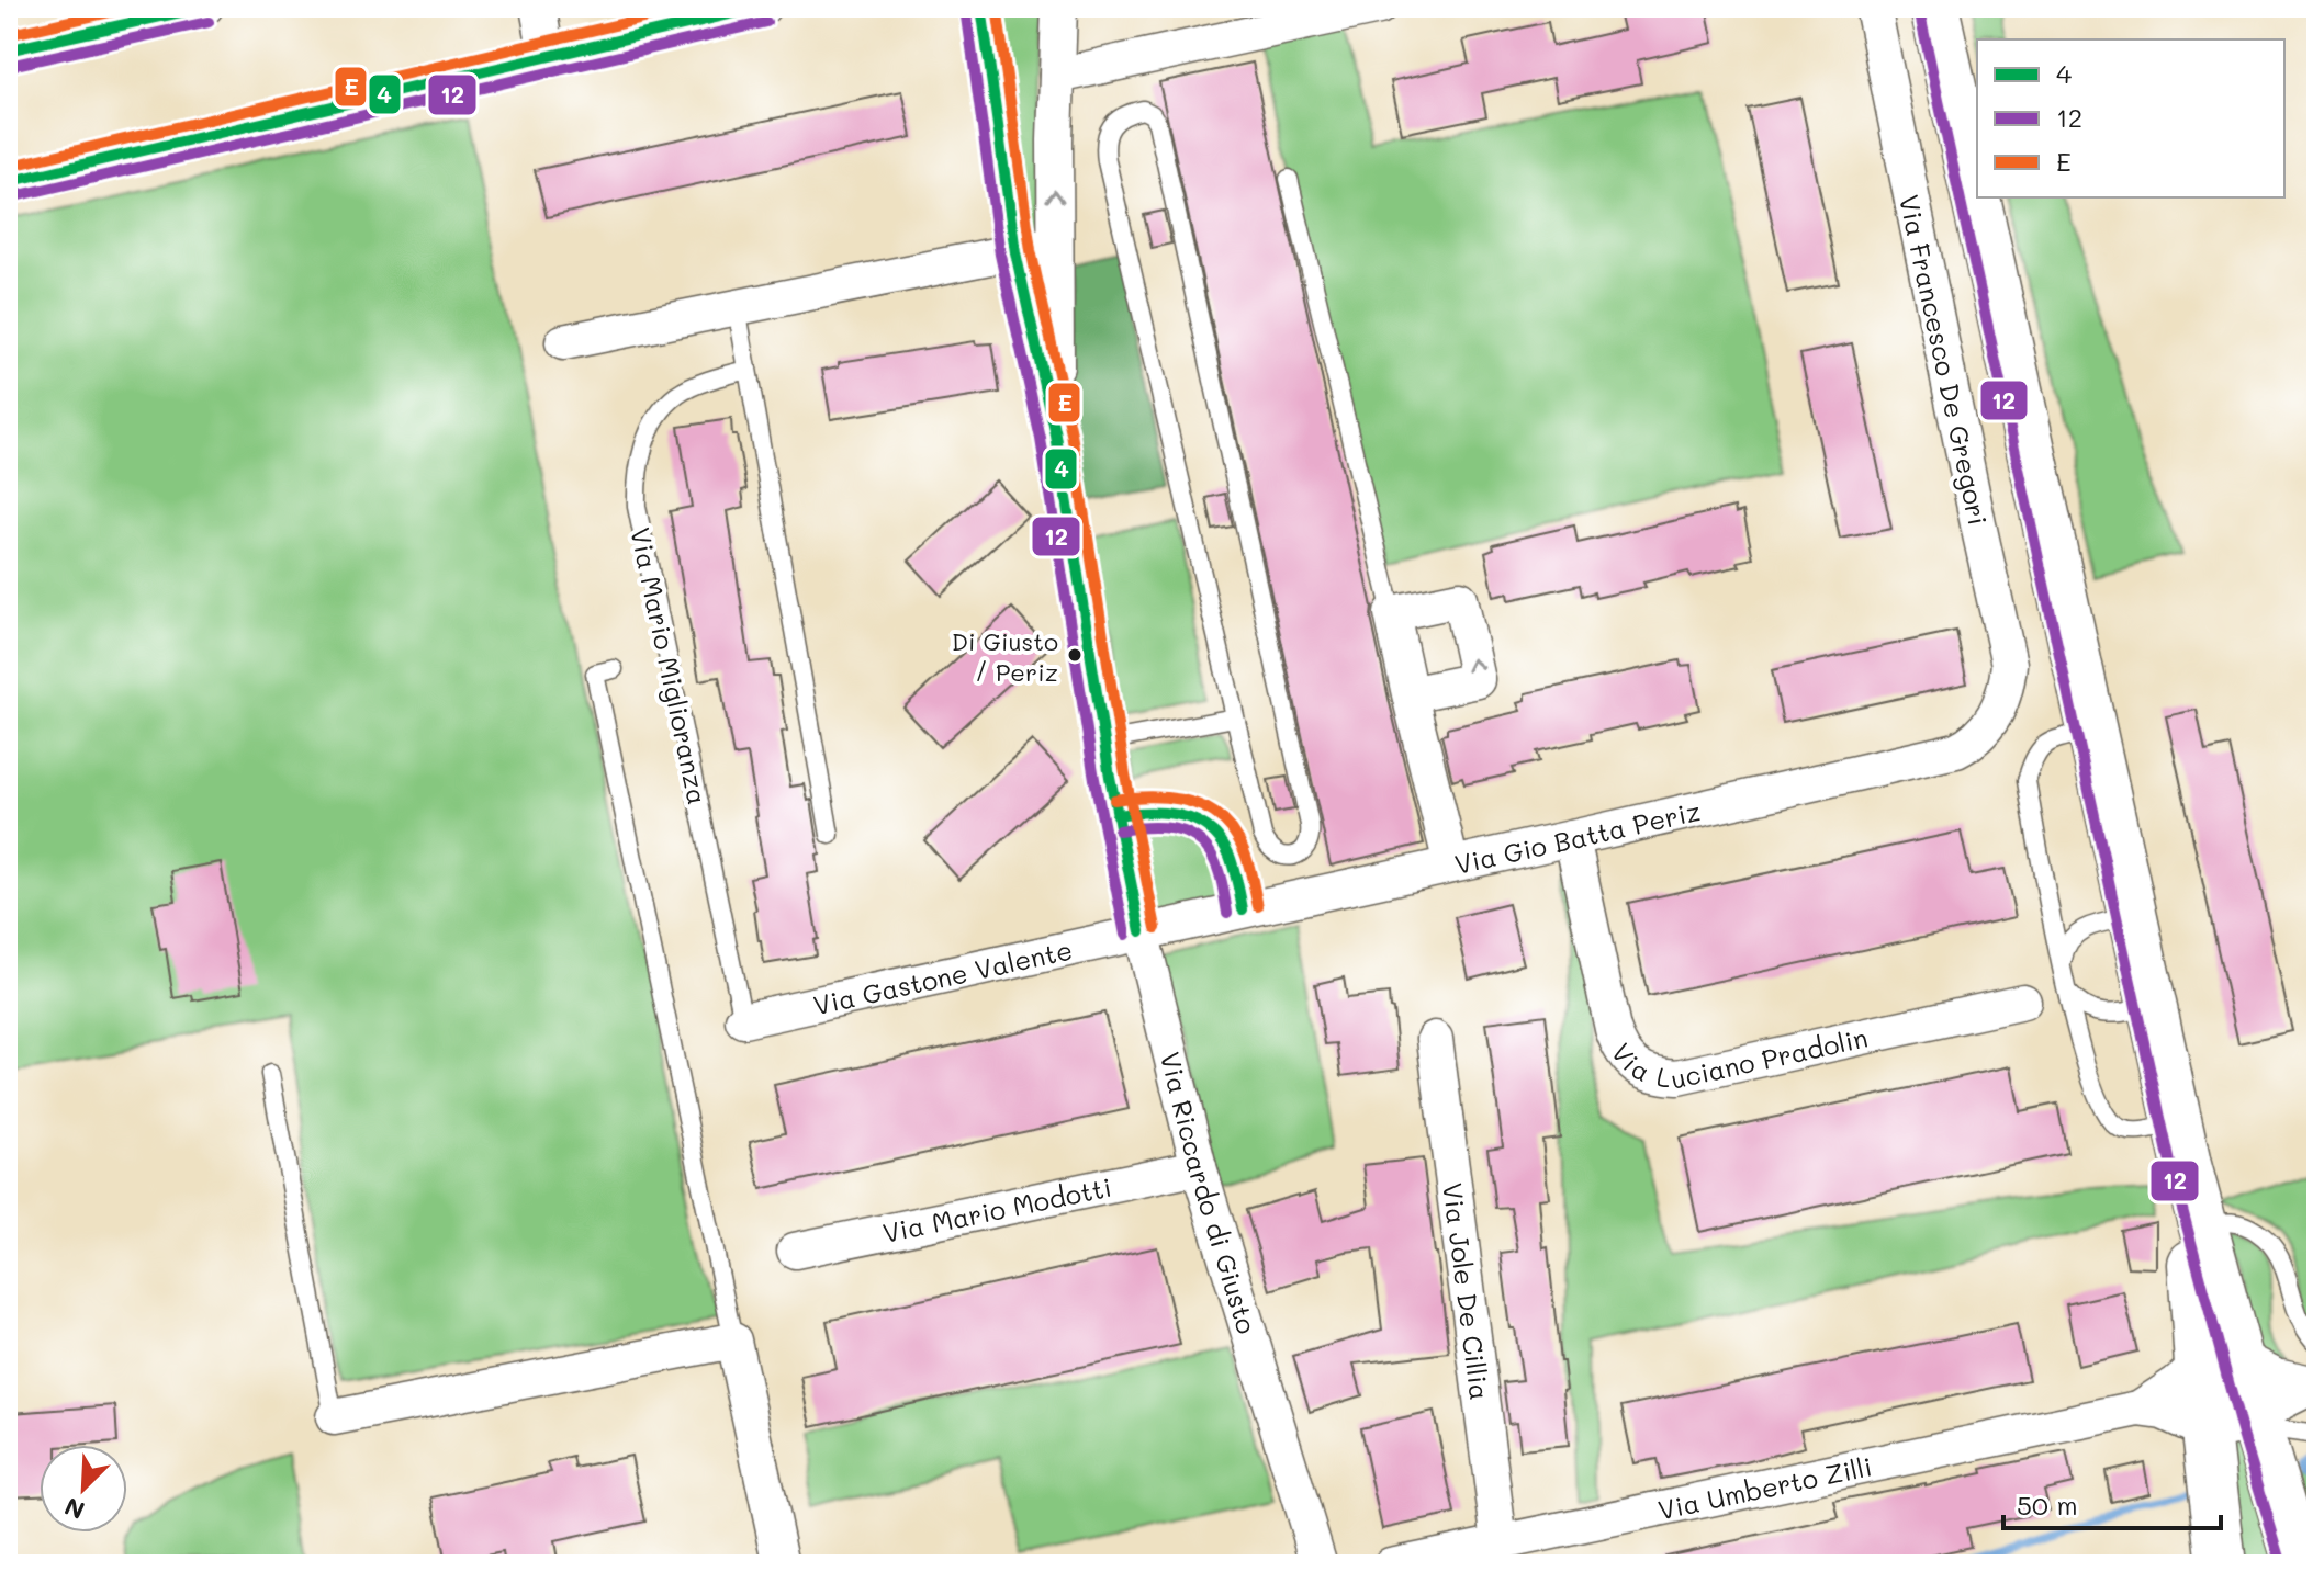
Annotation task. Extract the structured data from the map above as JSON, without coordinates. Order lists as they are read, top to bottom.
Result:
{
  "streets": {
    "street": [
      "Via Francesco De Gregori",
      "Via Gio Batta Periz",
      "Via Gastone Valente",
      "Via Luciano Pradolin",
      "Via Riccardo di Giusto",
      "Via Mario Modotti",
      "Via Jole De Cillia",
      "Via Umberto Zilli"
    ],
    "lane": ["Via Mario Miglioranza"]
  },
  "crossings": [
    ["Via Francesco De Gregori", "Via Gio Batta Periz"],
    ["Via Mario Miglioranza", "Via Gastone Valente"],
    ["Via Gio Batta Periz", "Via Gastone Valente"],
    ["Via Gio Batta Periz", "Via Luciano Pradolin"],
    ["Via Gio Batta Periz", "Via Riccardo di Giusto"],
    ["Via Gastone Valente", "Via Riccardo di Giusto"],
    ["Via Riccardo di Giusto", "Via Mario Modotti"],
    ["Via Jole De Cillia", "Via Umberto Zilli"]
  ],
  "places": ["Di Giusto / Periz"],
  "lines": ["transit line 4", "transit line E", "transit line 12"],
  "legend": ["4", "12", "E"],
  "scale_bar": "50 m",
  "north": "bottom left"
}
